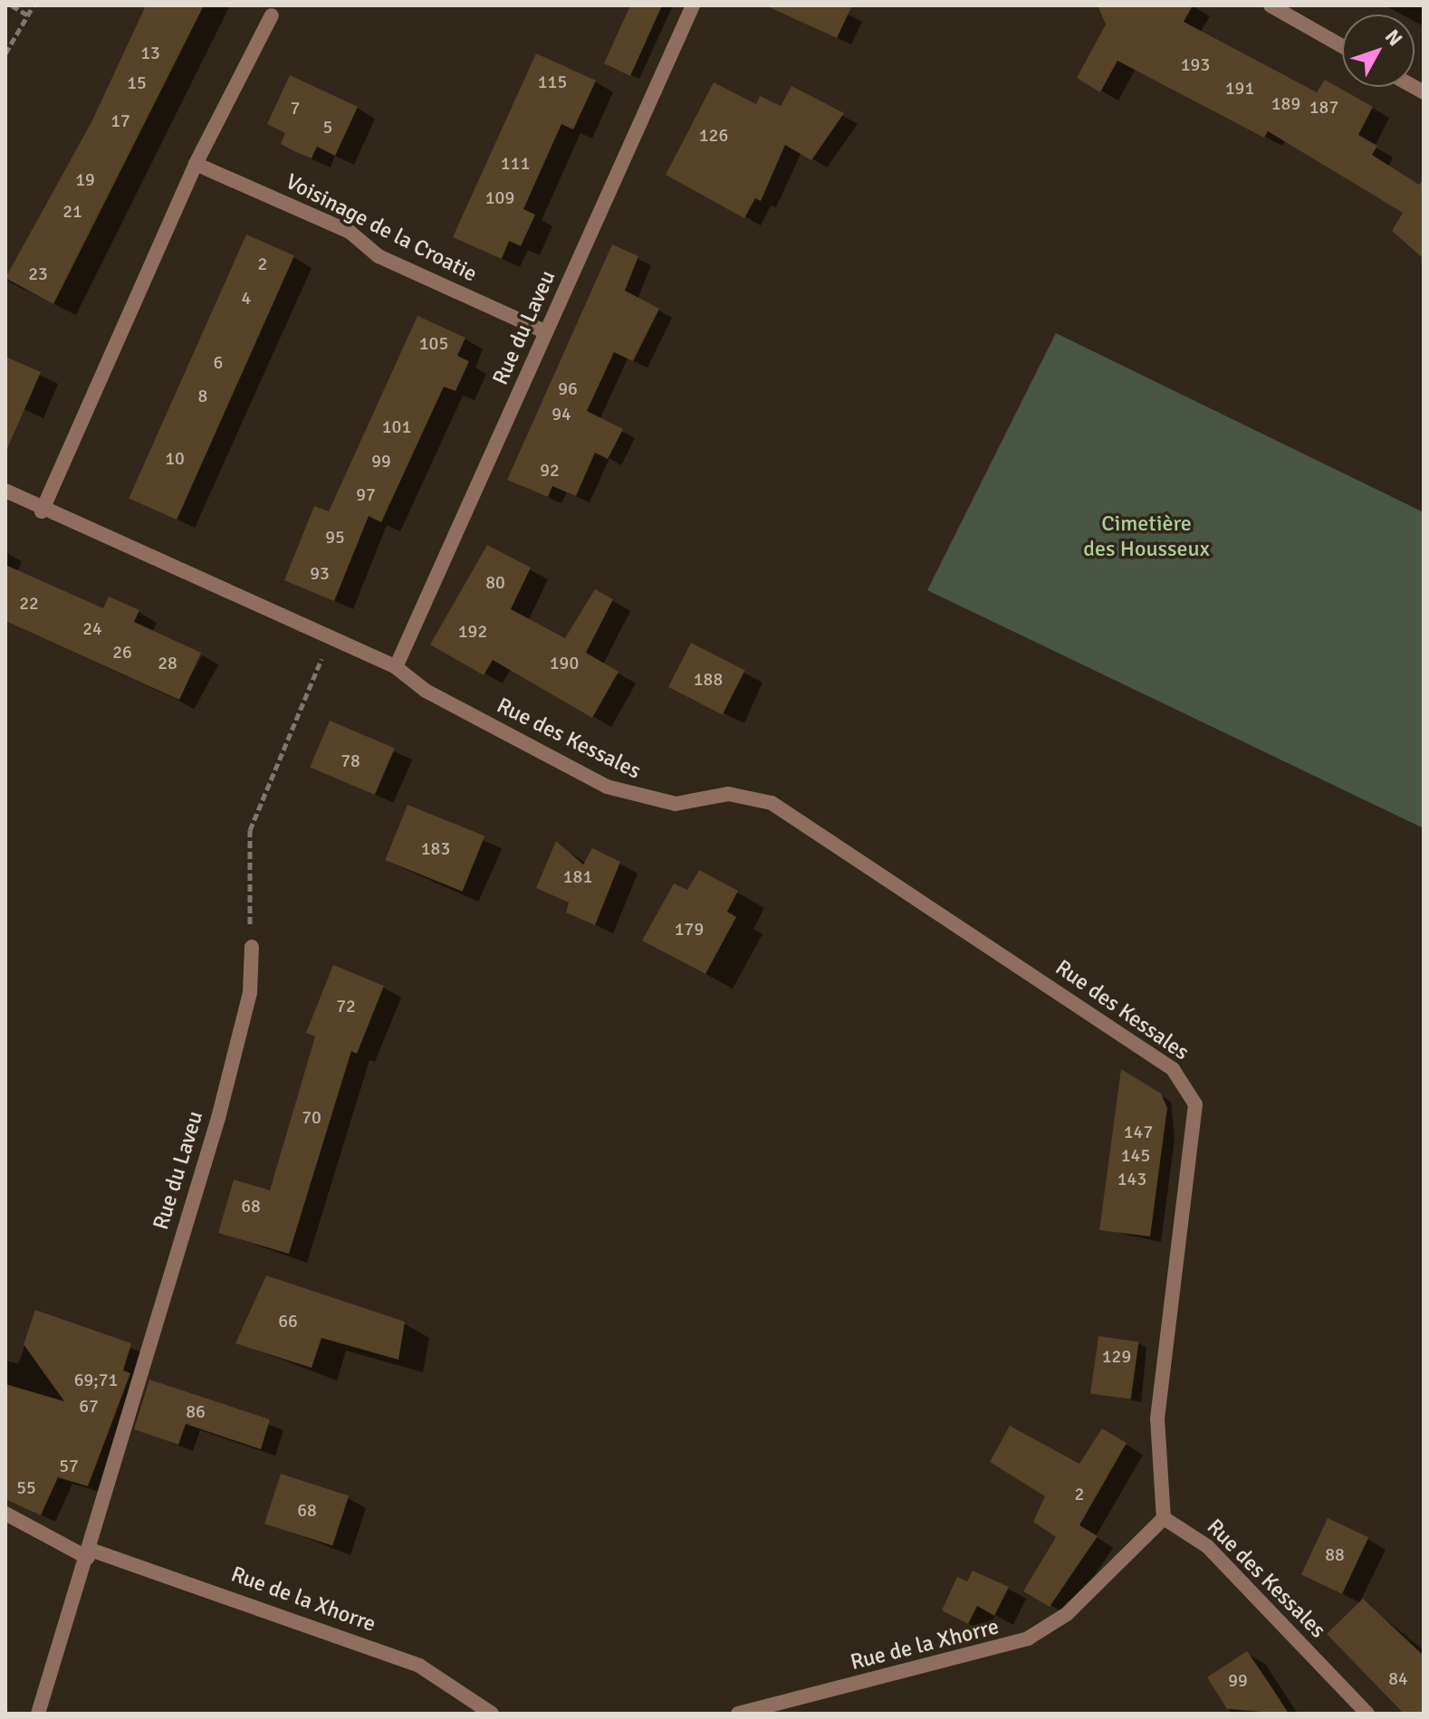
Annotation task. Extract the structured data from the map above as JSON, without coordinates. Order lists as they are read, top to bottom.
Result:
{
  "streets": {
    "street": [
      "Voisinage de la Croatie",
      "Rue du Laveu",
      "Rue des Kessales",
      "Rue de la Xhorre"
    ]
  },
  "crossings": [
    ["Voisinage de la Croatie", "Rue du Laveu"],
    ["Rue du Laveu", "Rue des Kessales"],
    ["Rue du Laveu", "Rue de la Xhorre"],
    ["Rue des Kessales", "Rue de la Xhorre"]
  ],
  "parks": ["Cimetière des Housseux"],
  "house_numbers": [
    "13",
    "193",
    "115",
    "15",
    "191",
    "189",
    "187",
    "7",
    "17",
    "5",
    "126",
    "111",
    "19",
    "109",
    "21",
    "2",
    "23",
    "4",
    "105",
    "6",
    "96",
    "8",
    "94",
    "101",
    "10",
    "99",
    "92",
    "97",
    "95",
    "93",
    "80",
    "22",
    "24",
    "192",
    "26",
    "28",
    "190",
    "188",
    "78",
    "183",
    "181",
    "179",
    "72",
    "70",
    "147",
    "145",
    "143",
    "68",
    "66",
    "129",
    "69;71",
    "67",
    "86",
    "57",
    "55",
    "2",
    "68",
    "88",
    "84",
    "99"
  ],
  "north": "top right"
}
